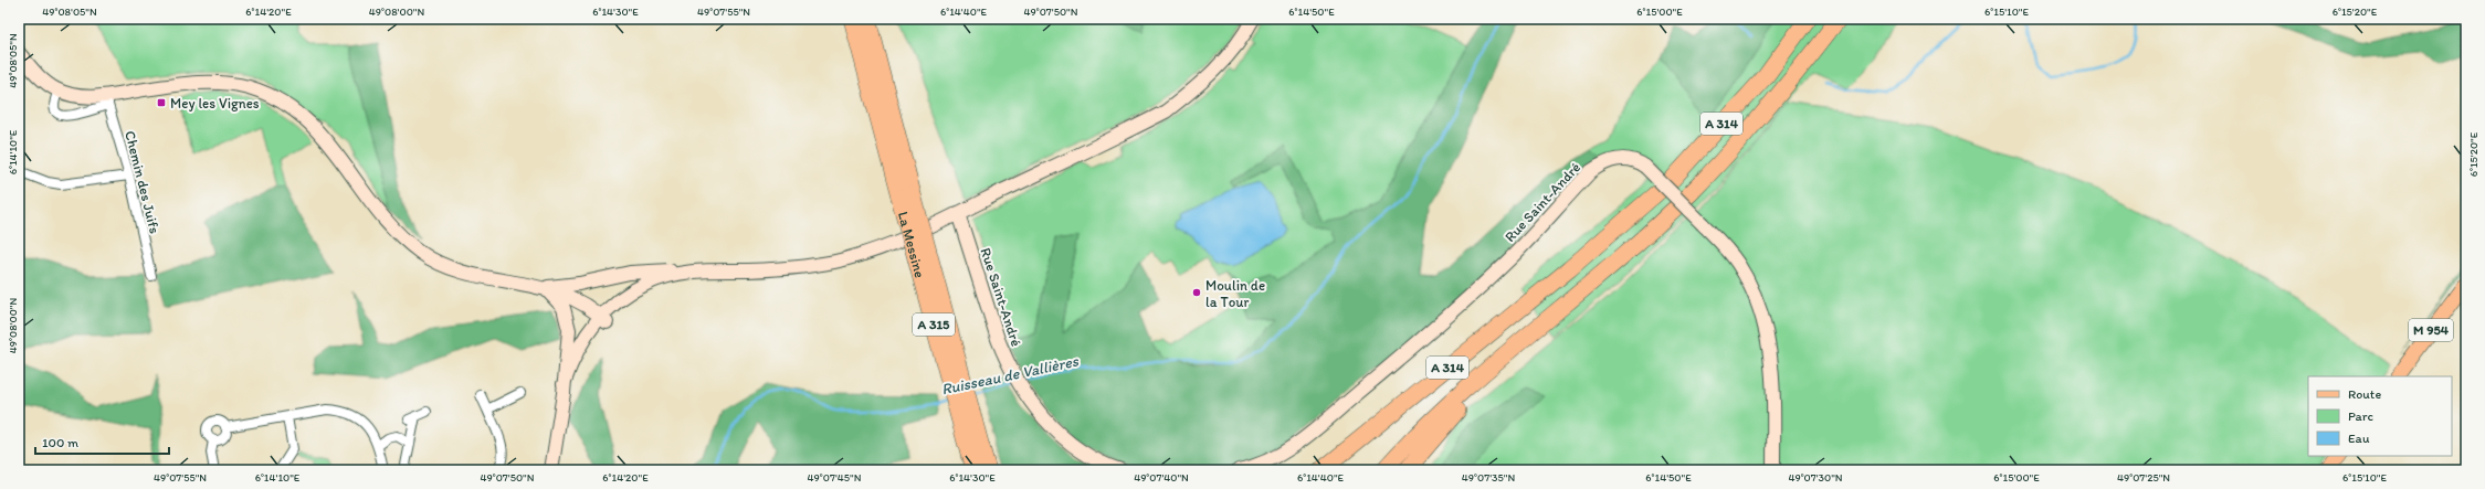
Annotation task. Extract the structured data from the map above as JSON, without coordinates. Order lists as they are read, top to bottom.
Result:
{
  "streets": {
    "highway": ["A 314", "La Messine", "A 315"],
    "main road": ["Rue Saint-André", "M 954"],
    "street": ["Chemin des Juifs"]
  },
  "water": ["Ruisseau de Vallières"],
  "places": {
    "transit": ["Mey les Vignes"],
    "other": ["Moulin de la Tour"]
  },
  "legend": ["Route", "Parc", "Eau"],
  "scale_bar": "100 m",
  "coordinates": [
    "49°08'05\"N",
    "6°14'20\"E",
    "49°08'00\"N",
    "6°14'30\"E",
    "49°07'55\"N",
    "6°14'40\"E",
    "49°07'50\"N",
    "6°14'50\"E",
    "6°15'00\"E",
    "6°15'10\"E",
    "6°15'20\"E",
    "6°14'10\"E",
    "49°07'45\"N",
    "49°07'40\"N",
    "49°07'35\"N",
    "49°07'30\"N",
    "49°07'25\"N"
  ]
}
